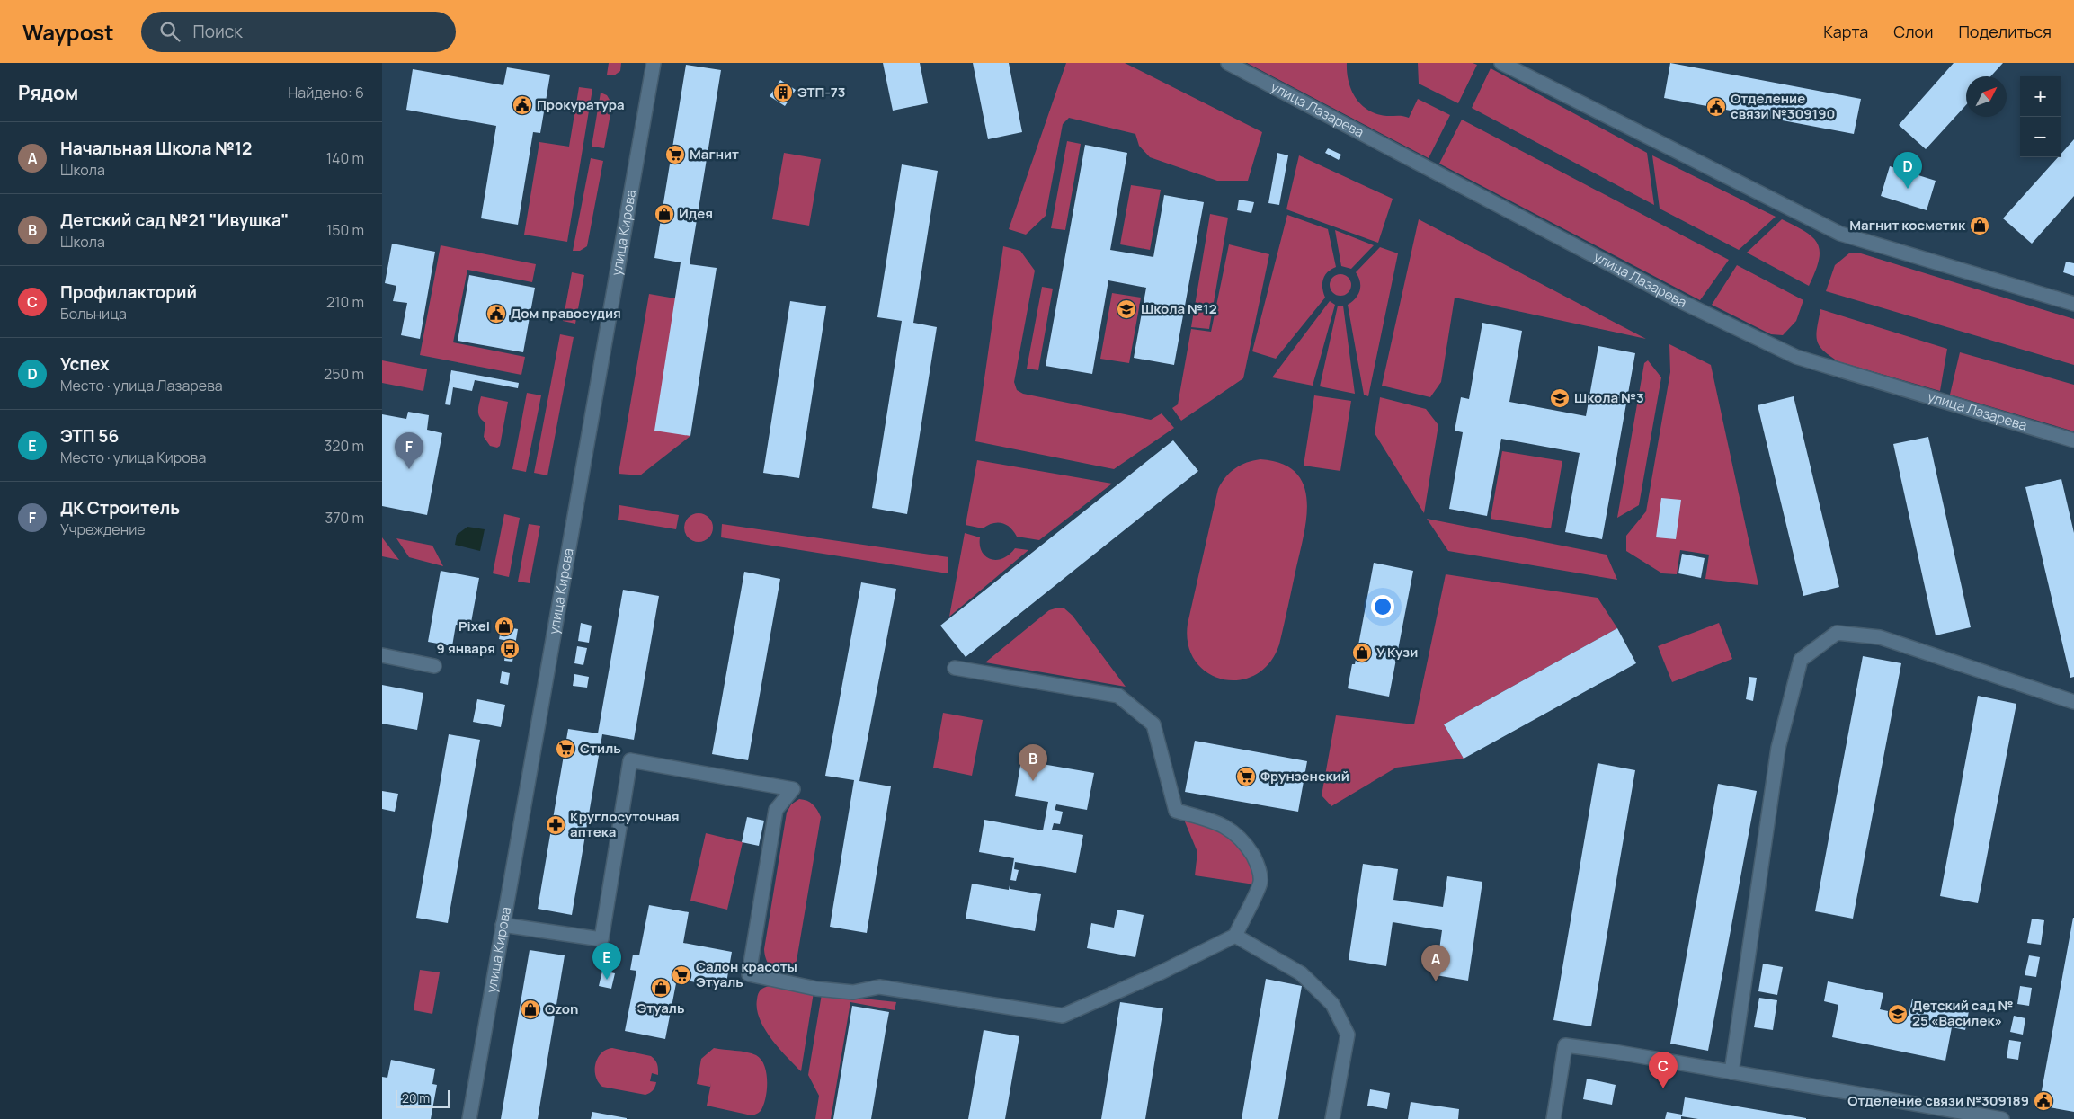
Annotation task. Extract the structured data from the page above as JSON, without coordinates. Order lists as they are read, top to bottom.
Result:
{
  "streets": {
    "street": ["улица Лазарева", "улица Кирова"]
  },
  "places": {
    "building": ["ЭТП-73"],
    "public building": [
      "Прокуратура",
      "Отделение связи №309190",
      "Дом правосудия",
      "Отделение связи №309189"
    ],
    "supermarket": [
      "Магнит",
      "Стиль",
      "Фрунзенский",
      "Салон красоты Этуаль"
    ],
    "shop": [
      "Идея",
      "Магнит косметик",
      "Pixel",
      "У Кузи",
      "Этуаль",
      "Ozon"
    ],
    "school or university": ["Школа №12", "Школа №3", "Детский сад № 25 «Василек»"],
    "bus stop": ["9 января"],
    "pharmacy": ["Круглосуточная аптека"]
  },
  "scale_bar": "20 m",
  "north": "top right",
  "page": {
    "header": "Waypost",
    "search": "Поиск",
    "nav": ["Карта", "Слои", "Поделиться"],
    "heading": ["Рядом", "Найдено: 6"],
    "map_buttons": ["+", "−"],
    "list": [
      {
        "mark": "A",
        "name": "Начальная Школа №12",
        "note": "Школа",
        "value": "140 m"
      },
      {
        "mark": "B",
        "name": "Детский сад №21 \"Ивушка\"",
        "note": "Школа",
        "value": "150 m"
      },
      {
        "mark": "C",
        "name": "Профилакторий",
        "note": "Больница",
        "value": "210 m"
      },
      {
        "mark": "D",
        "name": "Успех",
        "note": "Место · улица Лазарева",
        "value": "250 m"
      },
      {
        "mark": "E",
        "name": "ЭТП 56",
        "note": "Место · улица Кирова",
        "value": "320 m"
      },
      {
        "mark": "F",
        "name": "ДК Строитель",
        "note": "Учреждение",
        "value": "370 m"
      }
    ],
    "pins": [
      "D",
      "F",
      "B",
      "E",
      "A",
      "C"
    ],
    "scale": "20 m"
  }
}
